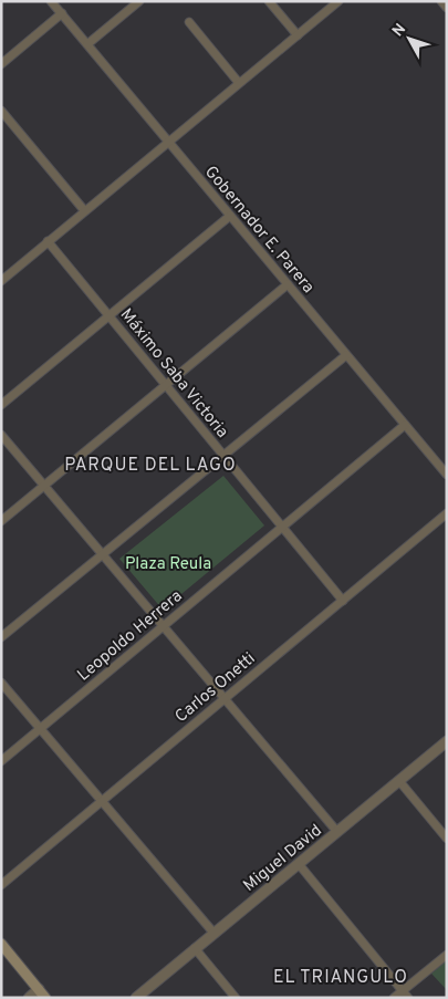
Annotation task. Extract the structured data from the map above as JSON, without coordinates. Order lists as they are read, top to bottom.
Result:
{
  "streets": {
    "street": [
      "Gobernador E. Parera",
      "Máximo Saba Victoria",
      "Leopoldo Herrera",
      "Carlos Onetti",
      "Miguel David"
    ]
  },
  "crossings": [
    ["Gobernador E. Parera", "Leopoldo Herrera"],
    ["Máximo Saba Victoria", "Leopoldo Herrera"],
    ["Máximo Saba Victoria", "Carlos Onetti"]
  ],
  "districts": ["PARQUE DEL LAGO", "EL TRIANGULO"],
  "parks": ["Plaza Reula"],
  "north": "top left"
}
